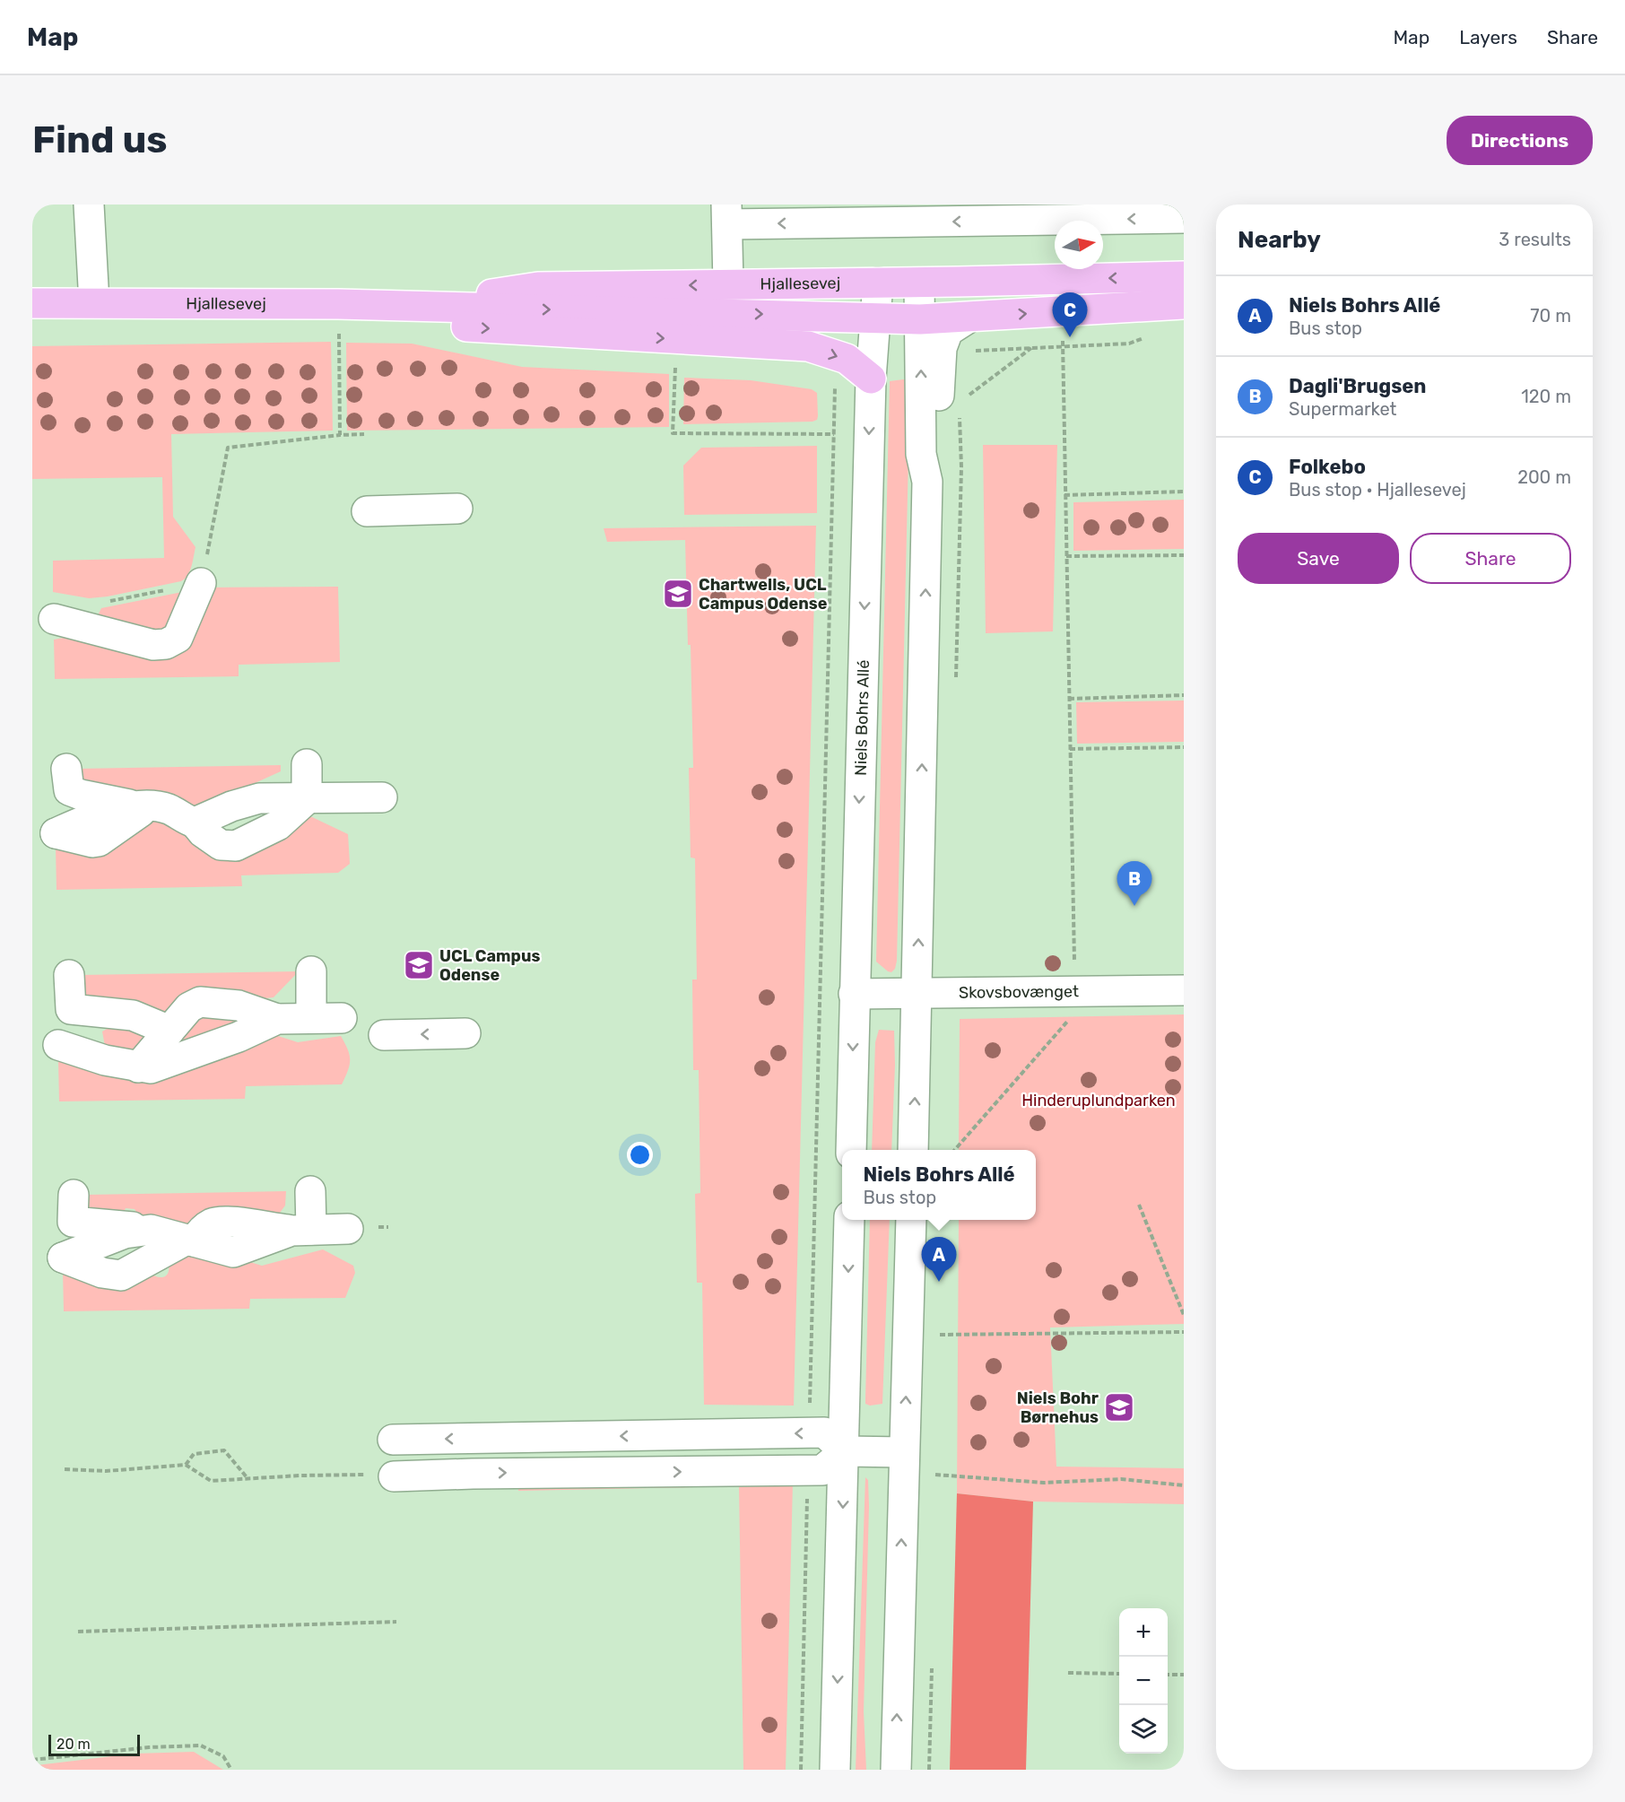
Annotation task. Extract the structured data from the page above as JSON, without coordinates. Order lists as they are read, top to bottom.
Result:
{
  "streets": {
    "main road": ["Hjallesevej"],
    "street": ["Niels Bohrs Allé", "Skovsbovænget"]
  },
  "crossings": [
    ["Hjallesevej", "Niels Bohrs Allé"],
    ["Niels Bohrs Allé", "Skovsbovænget"]
  ],
  "parks": ["Hinderuplundparken"],
  "places": {
    "school or university": ["Chartwells, UCL Campus Odense", "UCL Campus Odense", "Niels Bohr Børnehus"]
  },
  "scale_bar": "20 m",
  "north": "right",
  "page": {
    "header": "Map",
    "nav": ["Map", "Layers", "Share"],
    "buttons": [
      "Directions",
      ["Save", "Share"]
    ],
    "title": "Find us",
    "heading": ["Nearby", "3 results"],
    "list": [
      {
        "mark": "A",
        "name": "Niels Bohrs Allé",
        "note": "Bus stop",
        "value": "70 m"
      },
      {
        "mark": "B",
        "name": "Dagli'Brugsen",
        "note": "Supermarket",
        "value": "120 m"
      },
      {
        "mark": "C",
        "name": "Folkebo",
        "note": "Bus stop · Hjallesevej",
        "value": "200 m"
      }
    ],
    "pins": ["C", "B", "A"],
    "popup": ["Niels Bohrs Allé", "Bus stop"],
    "map_buttons": ["+", "−"],
    "scale": "20 m"
  }
}
